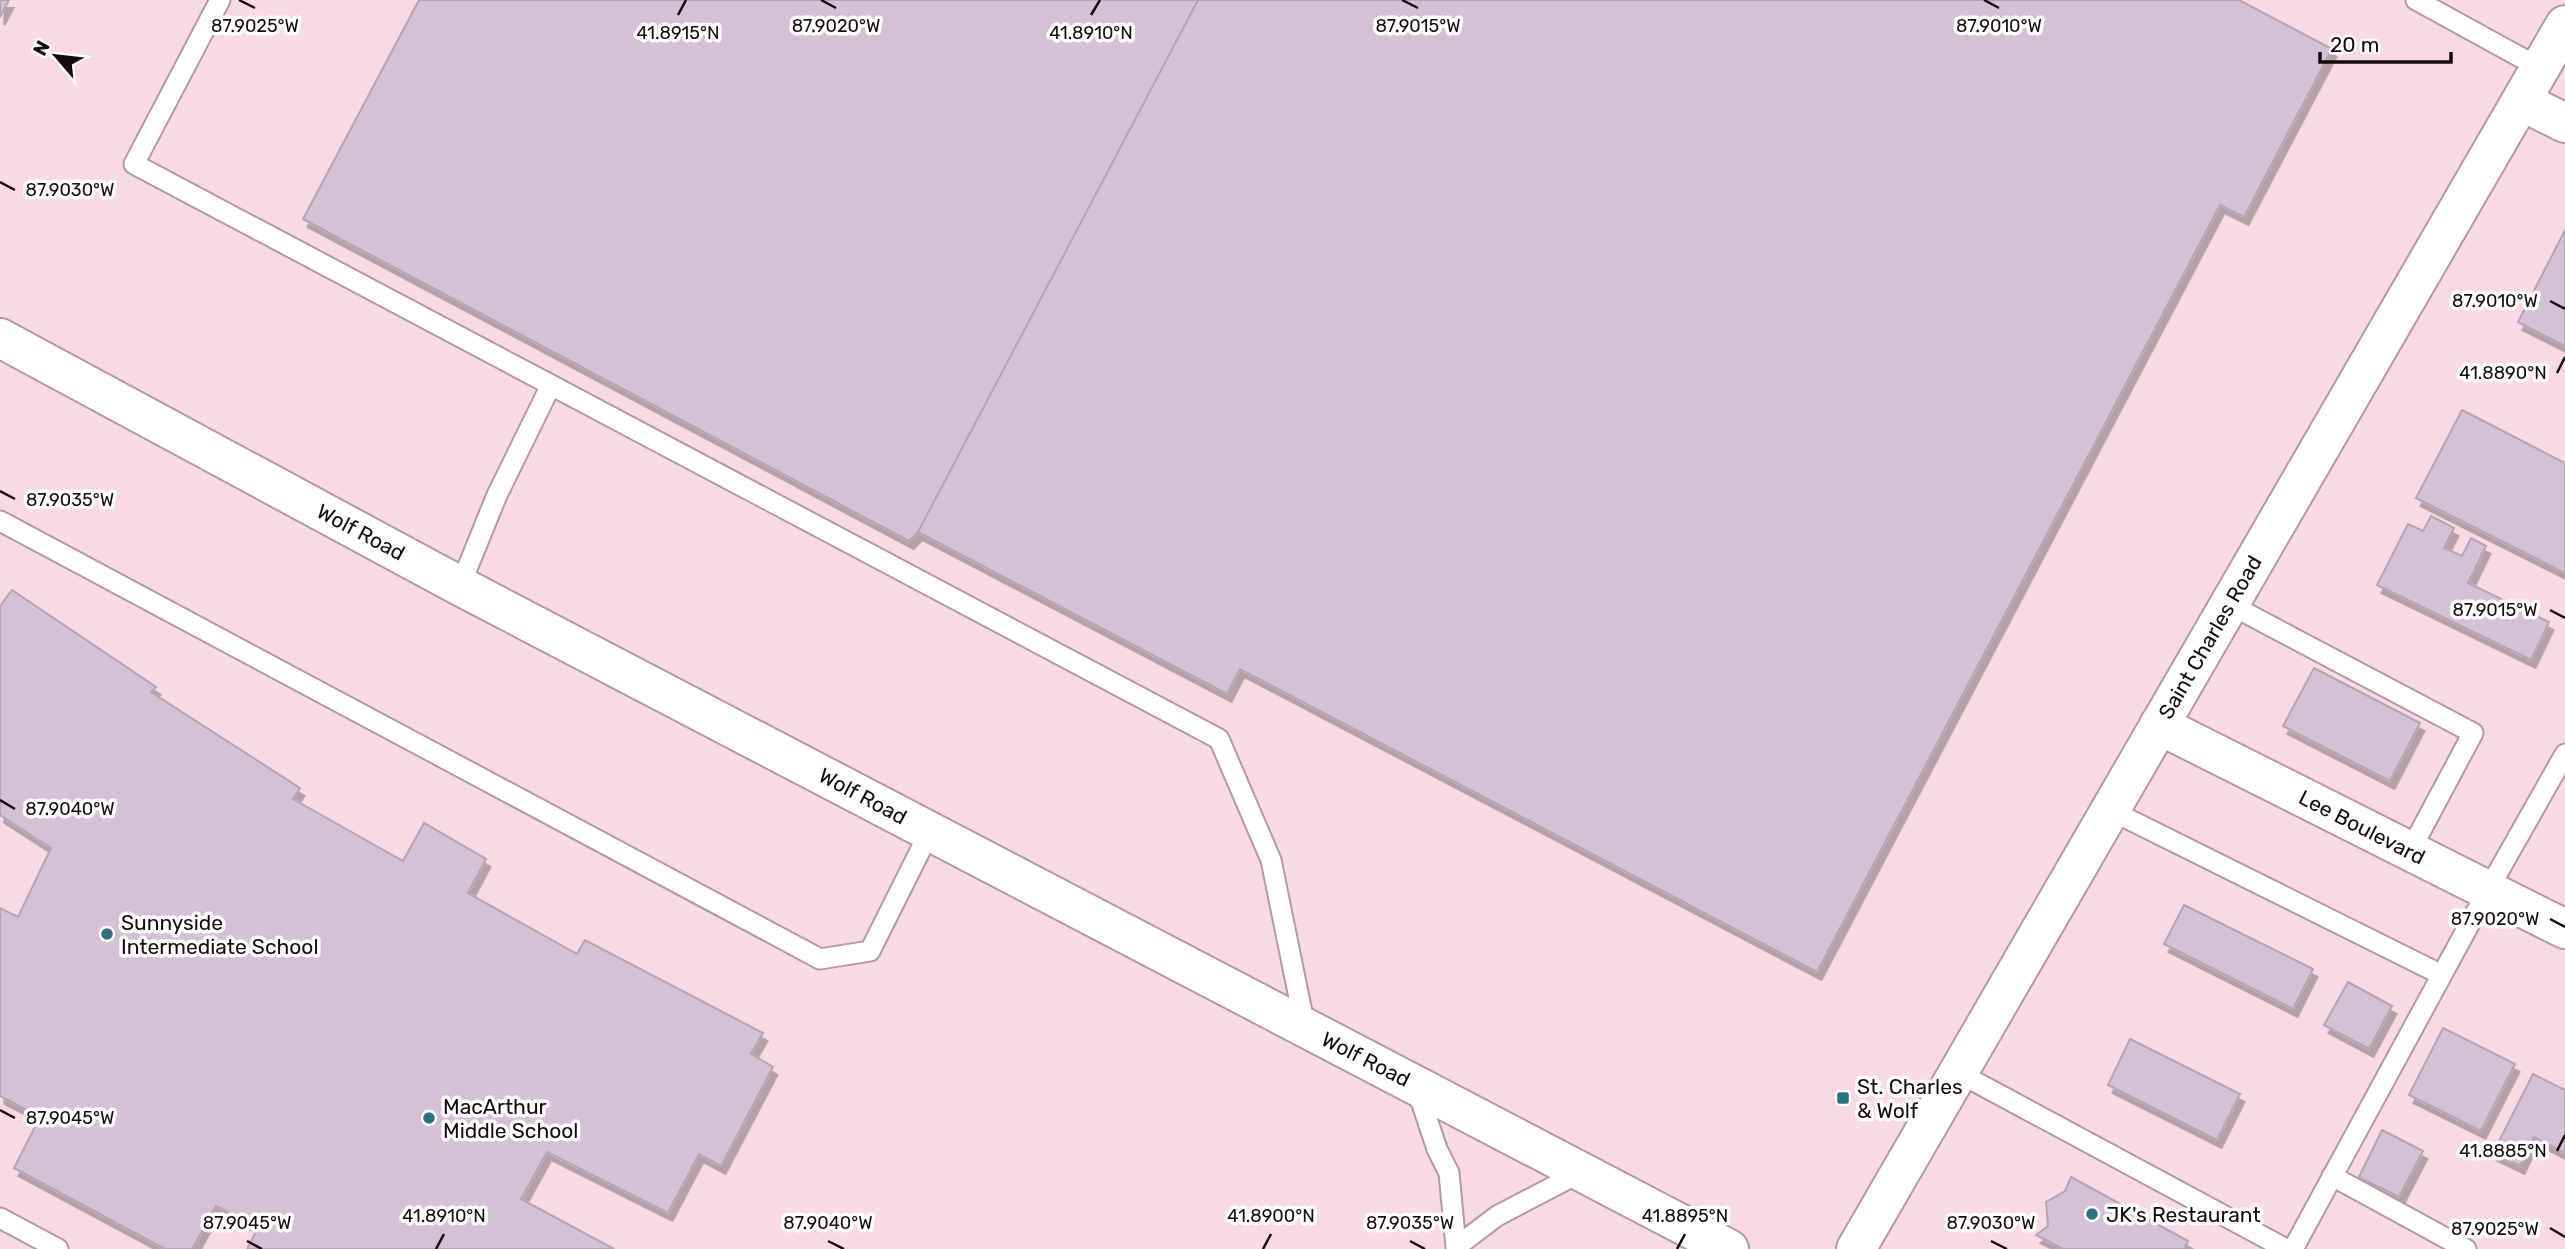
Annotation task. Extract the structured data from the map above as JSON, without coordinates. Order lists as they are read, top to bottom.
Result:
{
  "streets": {
    "street": ["Wolf Road", "Saint Charles Road", "Lee Boulevard"]
  },
  "crossings": [
    ["Saint Charles Road", "Lee Boulevard"]
  ],
  "places": {
    "other": ["Sunnyside Intermediate School", "MacArthur Middle School", "JK's Restaurant"],
    "transit": ["St. Charles & Wolf"]
  },
  "scale_bar": "20 m",
  "north": "top left",
  "coordinates": [
    "87.9025°W",
    "87.9020°W",
    "87.9015°W",
    "87.9010°W",
    "41.8915°N",
    "41.8910°N",
    "87.9030°W",
    "41.8890°N",
    "87.9035°W",
    "87.9040°W",
    "87.9045°W",
    "41.8885°N",
    "41.8900°N",
    "41.8895°N"
  ]
}
